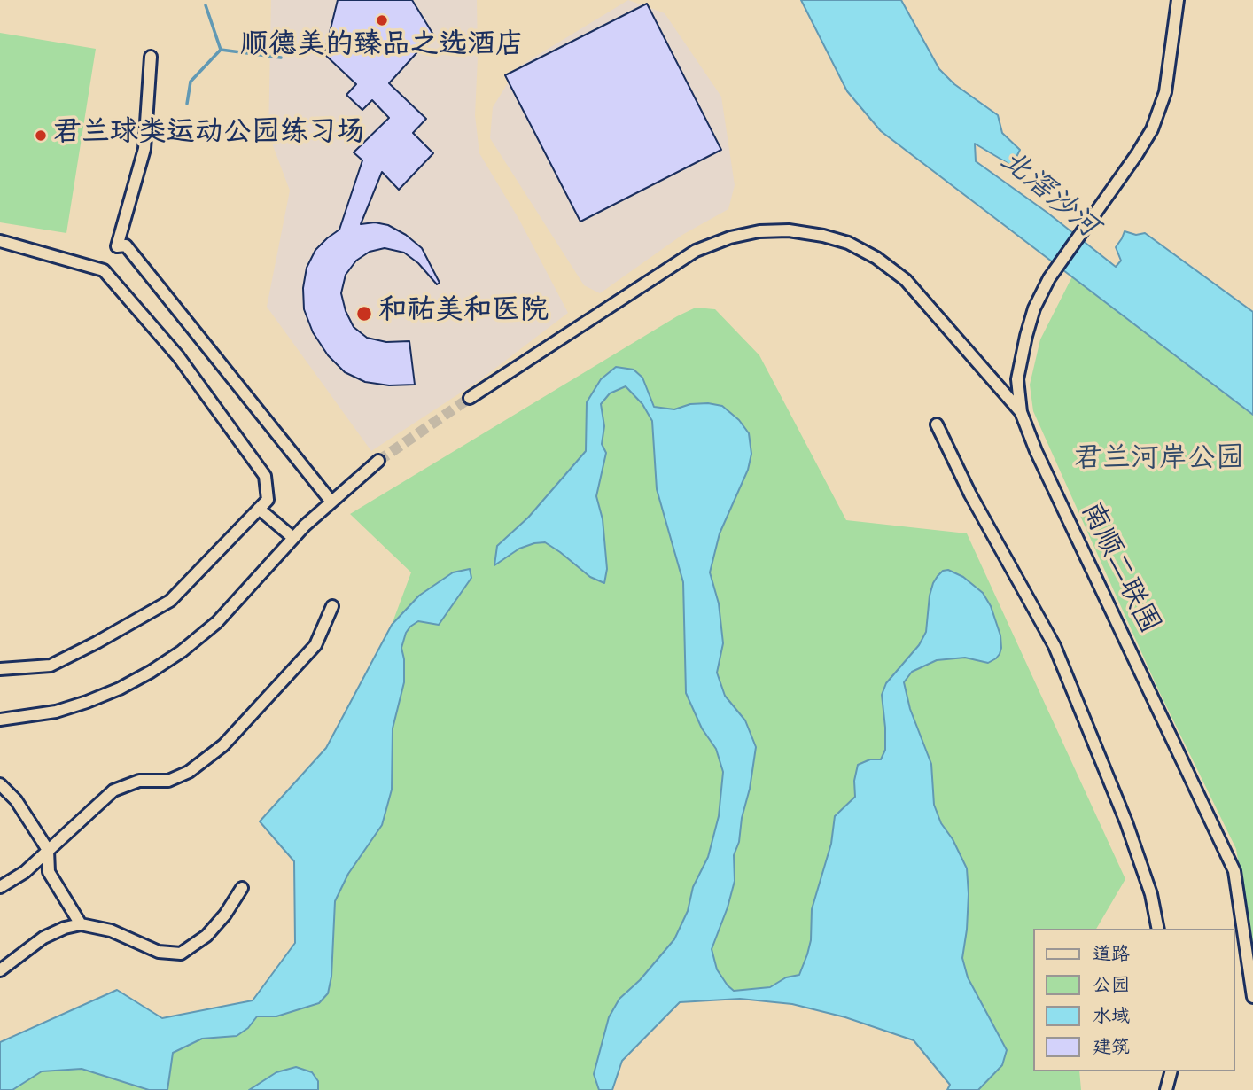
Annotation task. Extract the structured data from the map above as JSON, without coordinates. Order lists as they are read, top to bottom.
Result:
{
  "streets": {
    "street": ["南顺二联围"]
  },
  "water": ["北滘沙河"],
  "parks": ["君兰河岸公园"],
  "places": ["顺德美的臻品之选酒店", "君兰球类运动公园练习场", "和祐美和医院"],
  "legend": [
    "道路",
    "公园",
    "水域",
    "建筑"
  ]
}
